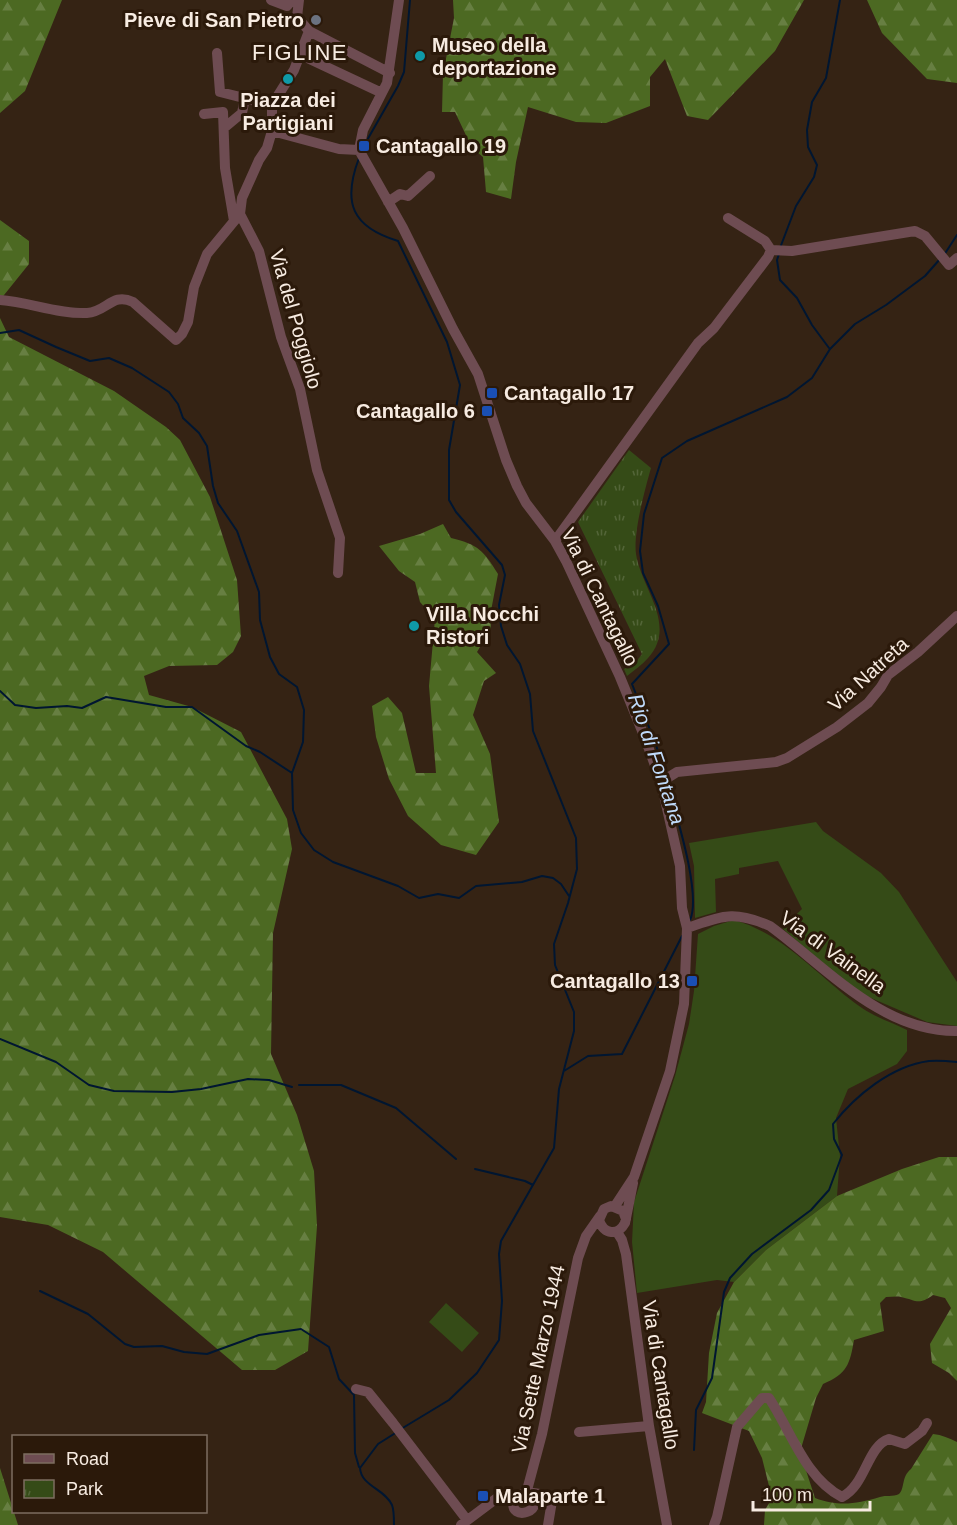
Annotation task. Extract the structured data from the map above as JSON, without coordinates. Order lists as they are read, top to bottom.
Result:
{
  "streets": {
    "street": [
      "Via del Poggiolo",
      "Via di Cantagallo",
      "Via Natreta",
      "Via di Vainella",
      "Via Sette Marzo 1944"
    ]
  },
  "crossings": [
    ["Via di Cantagallo", "Via Natreta"],
    ["Via di Cantagallo", "Via di Vainella"],
    ["Via di Cantagallo", "Via Sette Marzo 1944"]
  ],
  "districts": ["FIGLINE"],
  "water": ["Rio di Fontana"],
  "places": {
    "other": [
      "Pieve di San Pietro",
      "Museo della deportazione",
      "Piazza dei Partigiani",
      "Villa Nocchi Ristori"
    ],
    "transit": [
      "Cantagallo 19",
      "Cantagallo 17",
      "Cantagallo 6",
      "Cantagallo 13",
      "Malaparte 1"
    ]
  },
  "legend": ["Road", "Park"],
  "scale_bar": "100 m"
}
